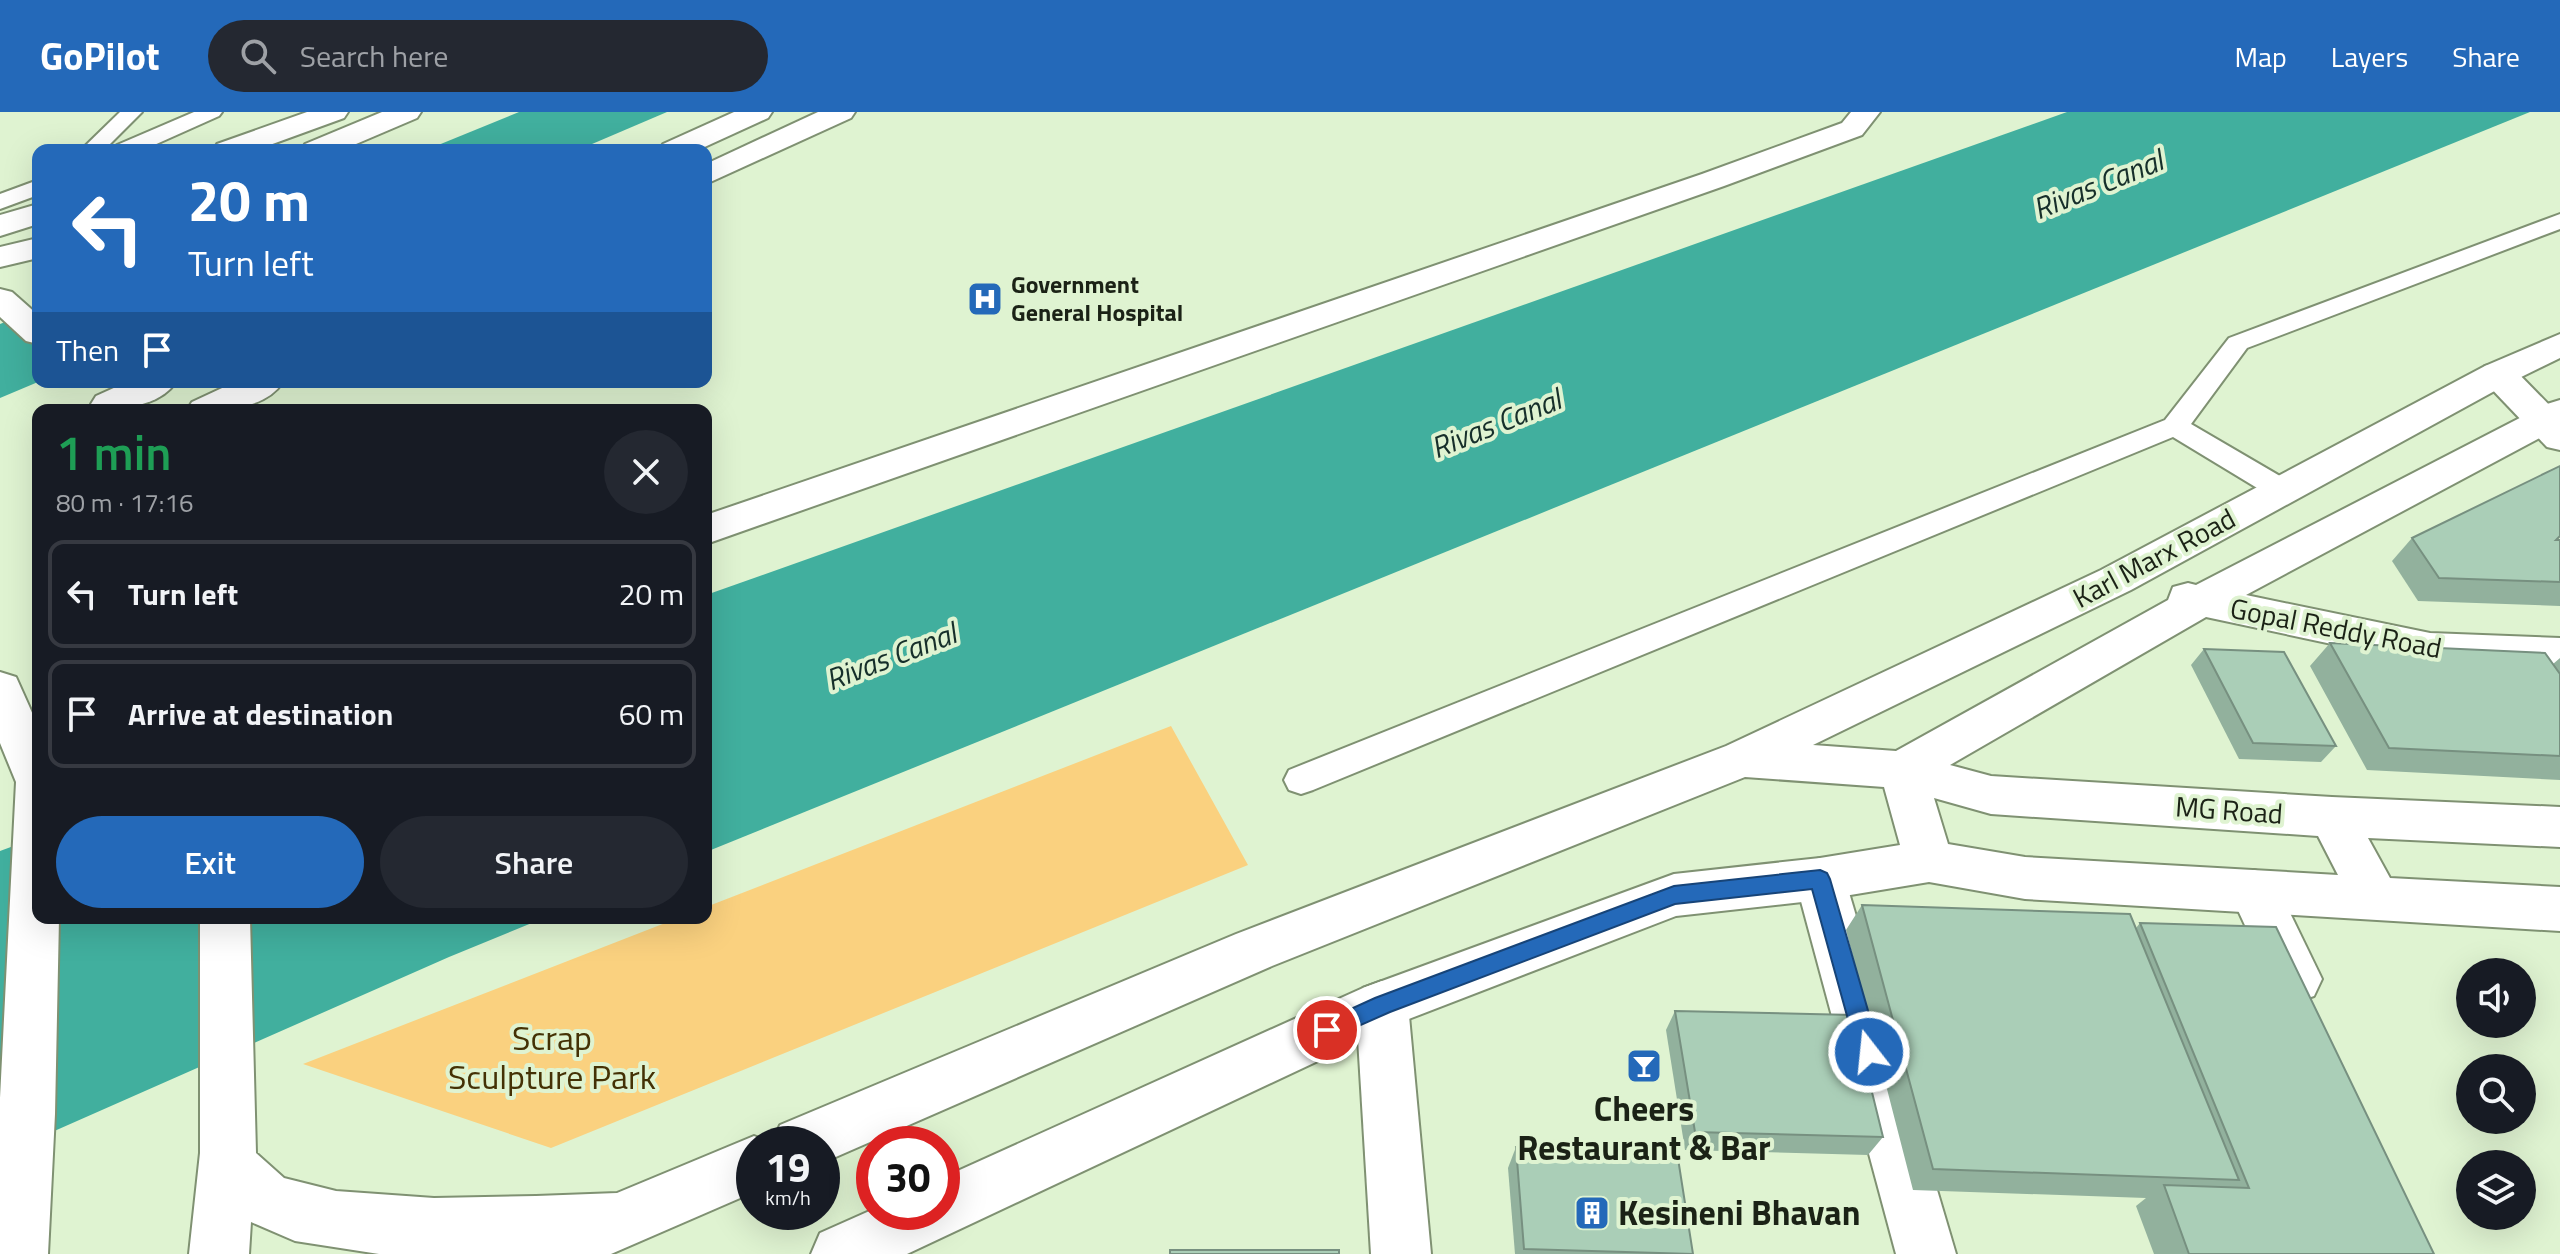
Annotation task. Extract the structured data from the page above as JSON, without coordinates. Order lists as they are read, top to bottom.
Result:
{
  "streets": {
    "main road": ["Karl Marx Road", "Gopal Reddy Road", "MG Road"]
  },
  "crossings": [
    ["Karl Marx Road", "Gopal Reddy Road"],
    ["Karl Marx Road", "MG Road"]
  ],
  "water": ["Rivas Canal"],
  "parks": ["Scrap Sculpture Park"],
  "places": {
    "hospital": ["Government General Hospital"],
    "bar": ["Cheers Restaurant & Bar"],
    "building": ["Kesineni Bhavan"]
  },
  "page": {
    "header": "GoPilot",
    "search": "Search here",
    "nav": ["Map", "Layers", "Share"],
    "turn": ["20 m", "Turn left"],
    "then": "Then",
    "heading": ["1 min", "80 m · 17:16"],
    "list": [
      {
        "name": "Turn left",
        "value": "20 m"
      },
      {
        "name": "Arrive at destination",
        "value": "60 m"
      }
    ],
    "buttons": ["Exit", "Share"],
    "speed": "19 km/h",
    "limit": "30"
  }
}
